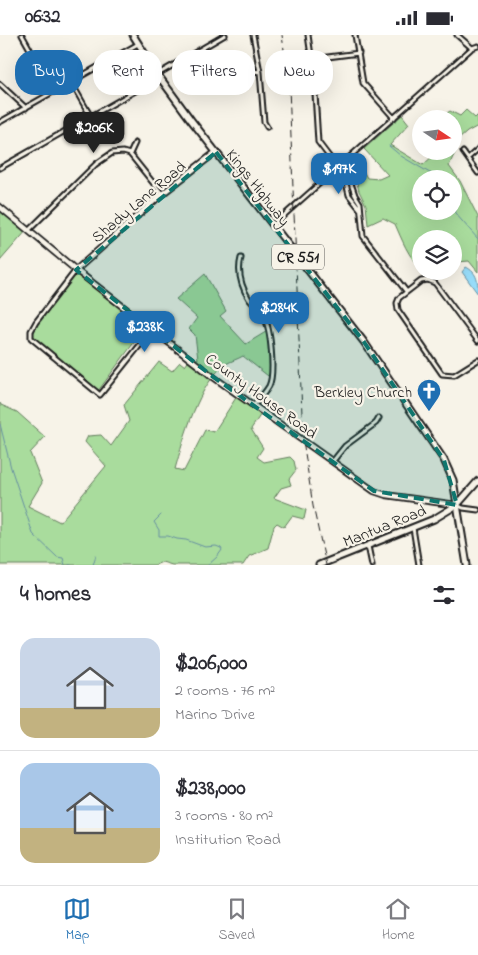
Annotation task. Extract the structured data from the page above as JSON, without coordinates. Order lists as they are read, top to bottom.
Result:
{
  "streets": {
    "main road": ["Kings Highway", "CR 551", "Mantua Road"],
    "street": ["Shady Lane Road", "County House Road"]
  },
  "crossings": [
    ["Kings Highway", "Shady Lane Road"],
    ["Kings Highway", "County House Road"],
    ["Kings Highway", "Mantua Road"],
    ["Shady Lane Road", "County House Road"],
    ["County House Road", "Mantua Road"]
  ],
  "places": {
    "church": ["Berkley Church"]
  },
  "north": "right",
  "page": {
    "status": "06:32",
    "chip": [
      "Buy",
      "Rent",
      "Filters",
      "New"
    ],
    "price": [
      "$206K",
      "$197K",
      "$284K",
      "$238K"
    ],
    "heading": "4 homes",
    "list": [
      {
        "name": "$206,000",
        "note": "2 rooms · 76 m² · Marino Drive"
      },
      {
        "name": "$238,000",
        "note": "3 rooms · 80 m² · Institution Road"
      }
    ],
    "tabs": ["Map", "Saved", "Home"]
  }
}
